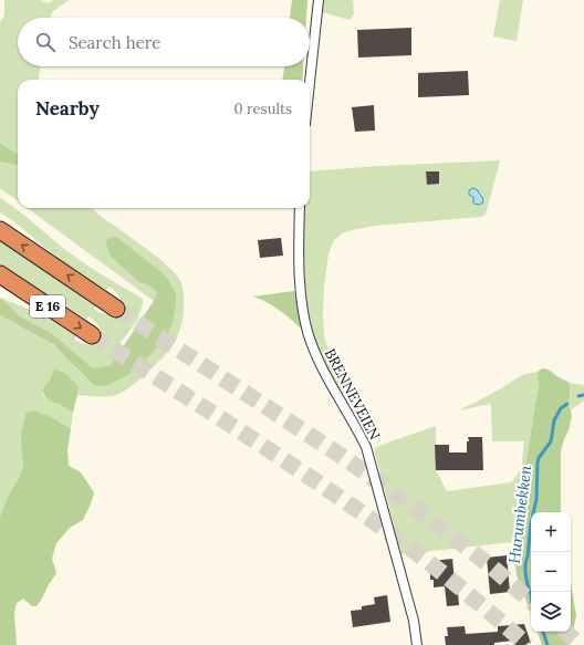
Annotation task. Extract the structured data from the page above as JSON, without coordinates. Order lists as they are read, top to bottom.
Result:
{
  "streets": {
    "highway": ["E 16"],
    "street": ["BRENNEVEIEN"]
  },
  "water": ["Hurumbekken"],
  "page": {
    "search": "Search here",
    "heading": ["Nearby", "0 results"],
    "map_buttons": ["+", "−"]
  }
}
